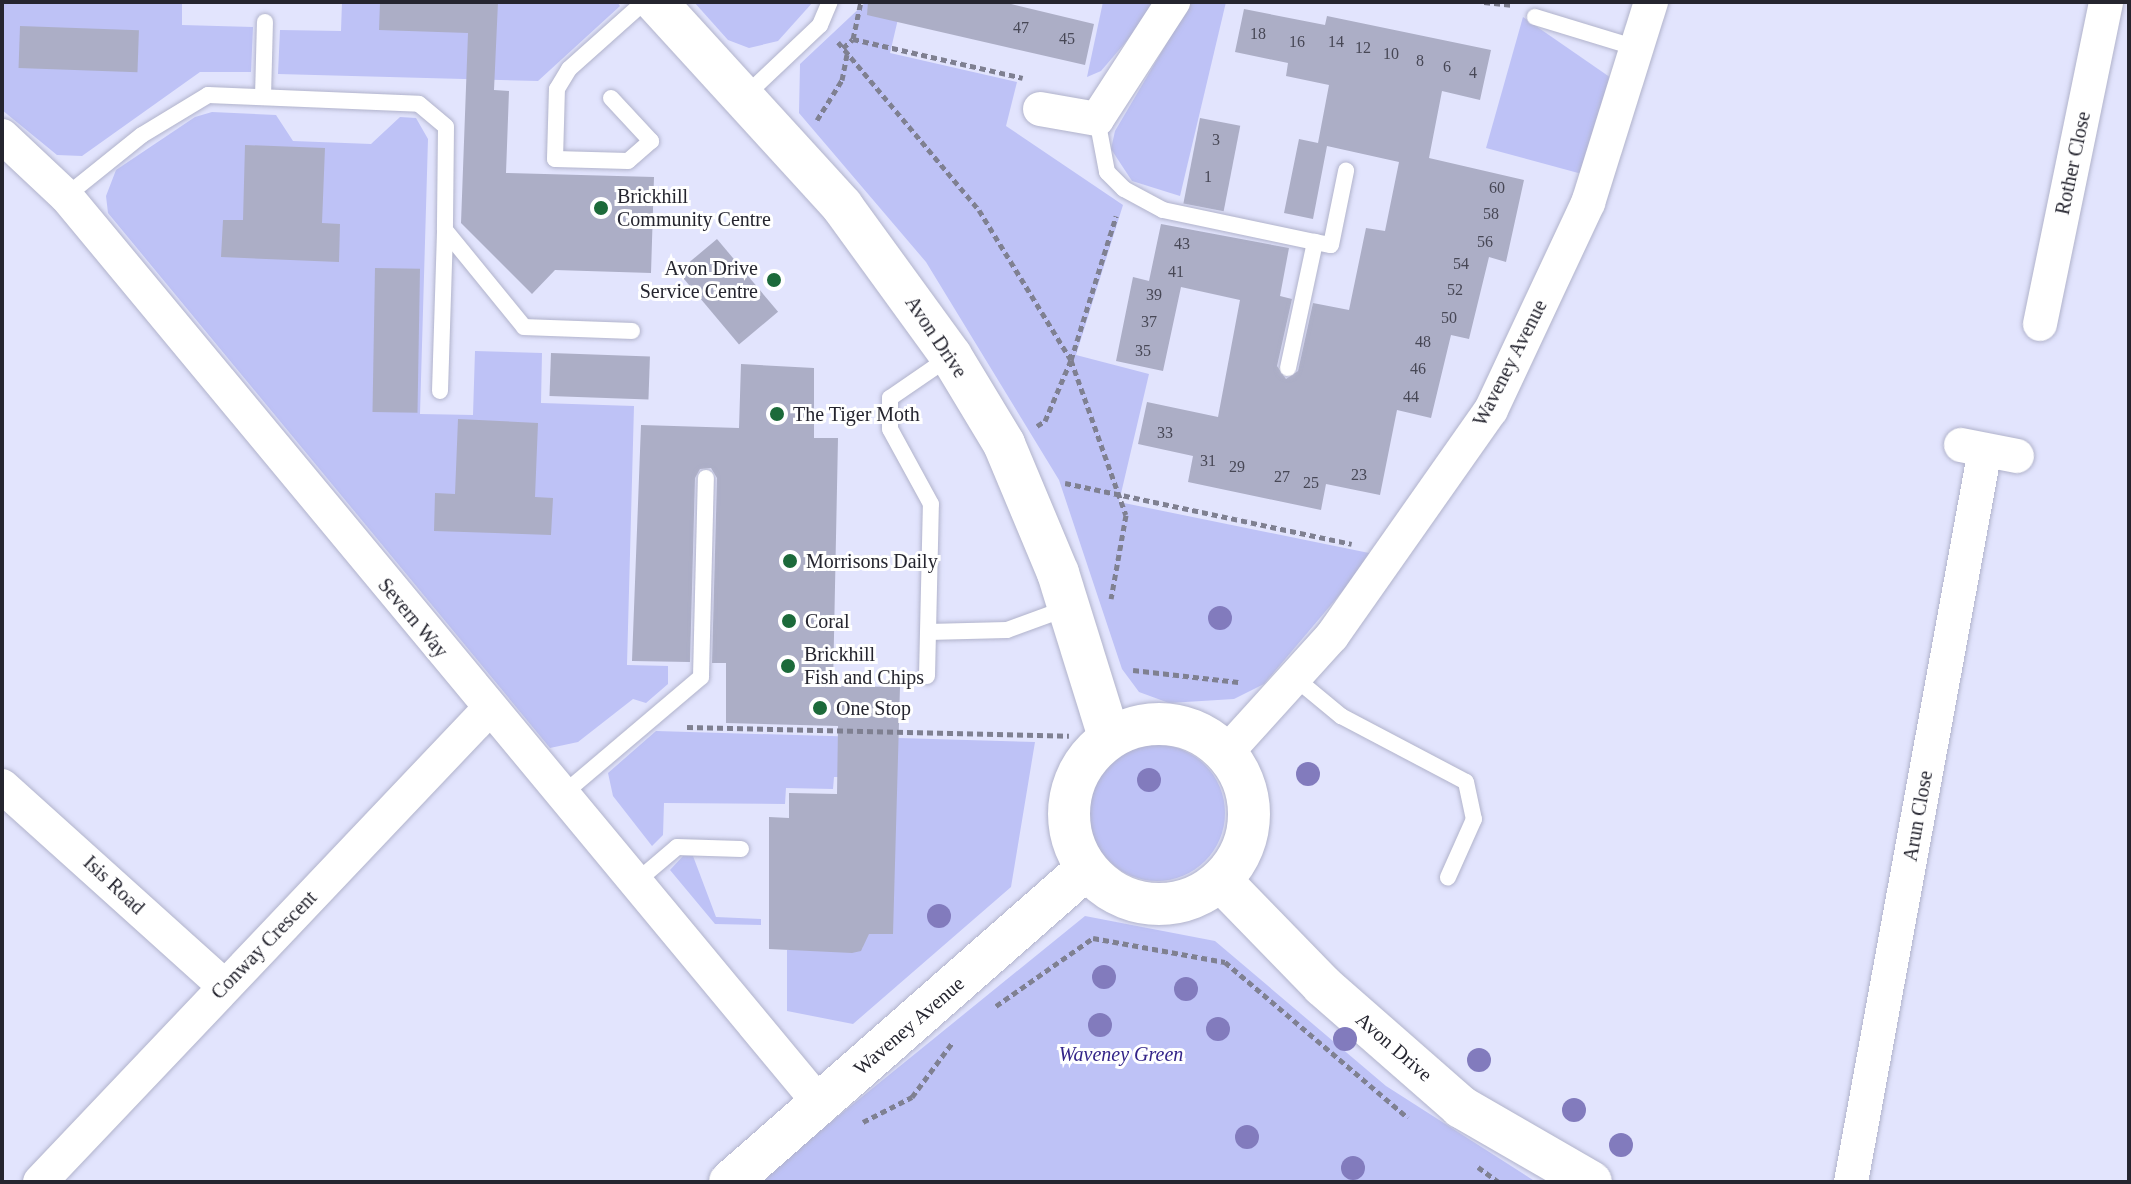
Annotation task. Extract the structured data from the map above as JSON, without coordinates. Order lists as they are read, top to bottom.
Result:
{
  "streets": {
    "street": [
      "Rother Close",
      "Avon Drive",
      "Waveney Avenue",
      "Severn Way",
      "Arun Close",
      "Isis Road",
      "Conway Crescent"
    ]
  },
  "crossings": [
    ["Avon Drive", "Waveney Avenue"],
    ["Waveney Avenue", "Severn Way"],
    ["Severn Way", "Conway Crescent"],
    ["Isis Road", "Conway Crescent"]
  ],
  "parks": ["Waveney Green"],
  "places": [
    "Brickhill Community Centre",
    "Avon Drive Service Centre",
    "The Tiger Moth",
    "Morrisons Daily",
    "Coral",
    "Brickhill Fish and Chips",
    "One Stop"
  ],
  "house_numbers": [
    "47",
    "18",
    "45",
    "16",
    "14",
    "12",
    "10",
    "8",
    "6",
    "4",
    "3",
    "1",
    "60",
    "58",
    "56",
    "43",
    "54",
    "41",
    "52",
    "39",
    "50",
    "37",
    "48",
    "35",
    "46",
    "44",
    "33",
    "31",
    "29",
    "23",
    "27",
    "25"
  ]
}
